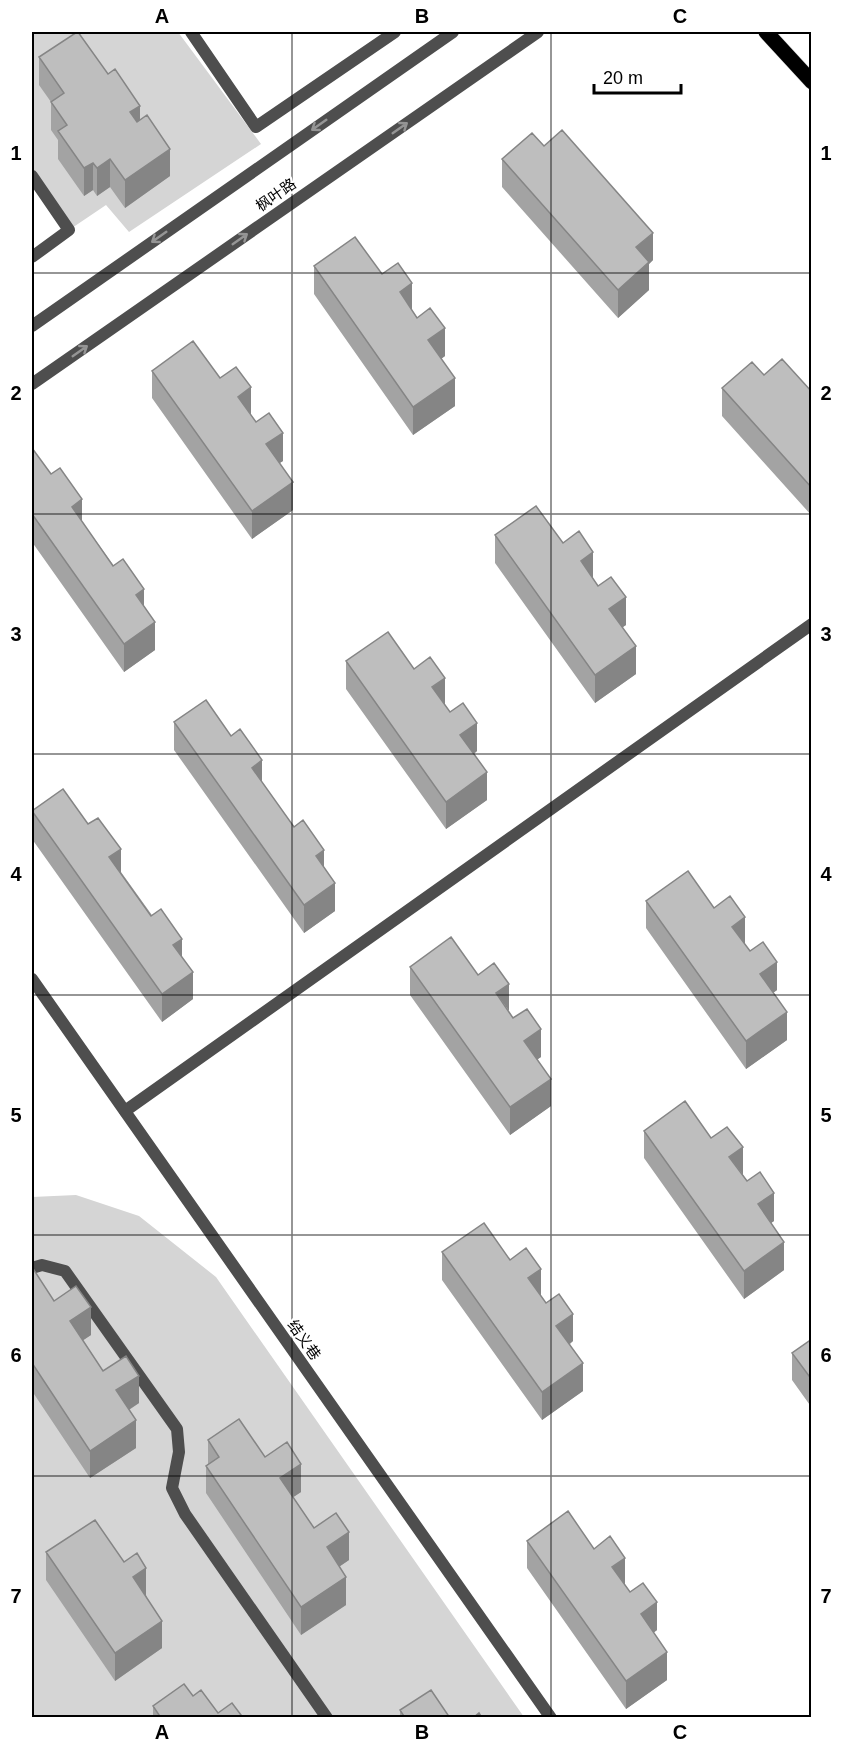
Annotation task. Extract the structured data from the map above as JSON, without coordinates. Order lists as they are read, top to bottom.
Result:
{
  "streets": {
    "street": ["枫叶路", "结义巷"]
  },
  "scale_bar": "20 m",
  "grid": {
    "columns": ["A", "B", "C"],
    "rows": [
      "1",
      "2",
      "3",
      "4",
      "5",
      "6",
      "7"
    ]
  }
}
